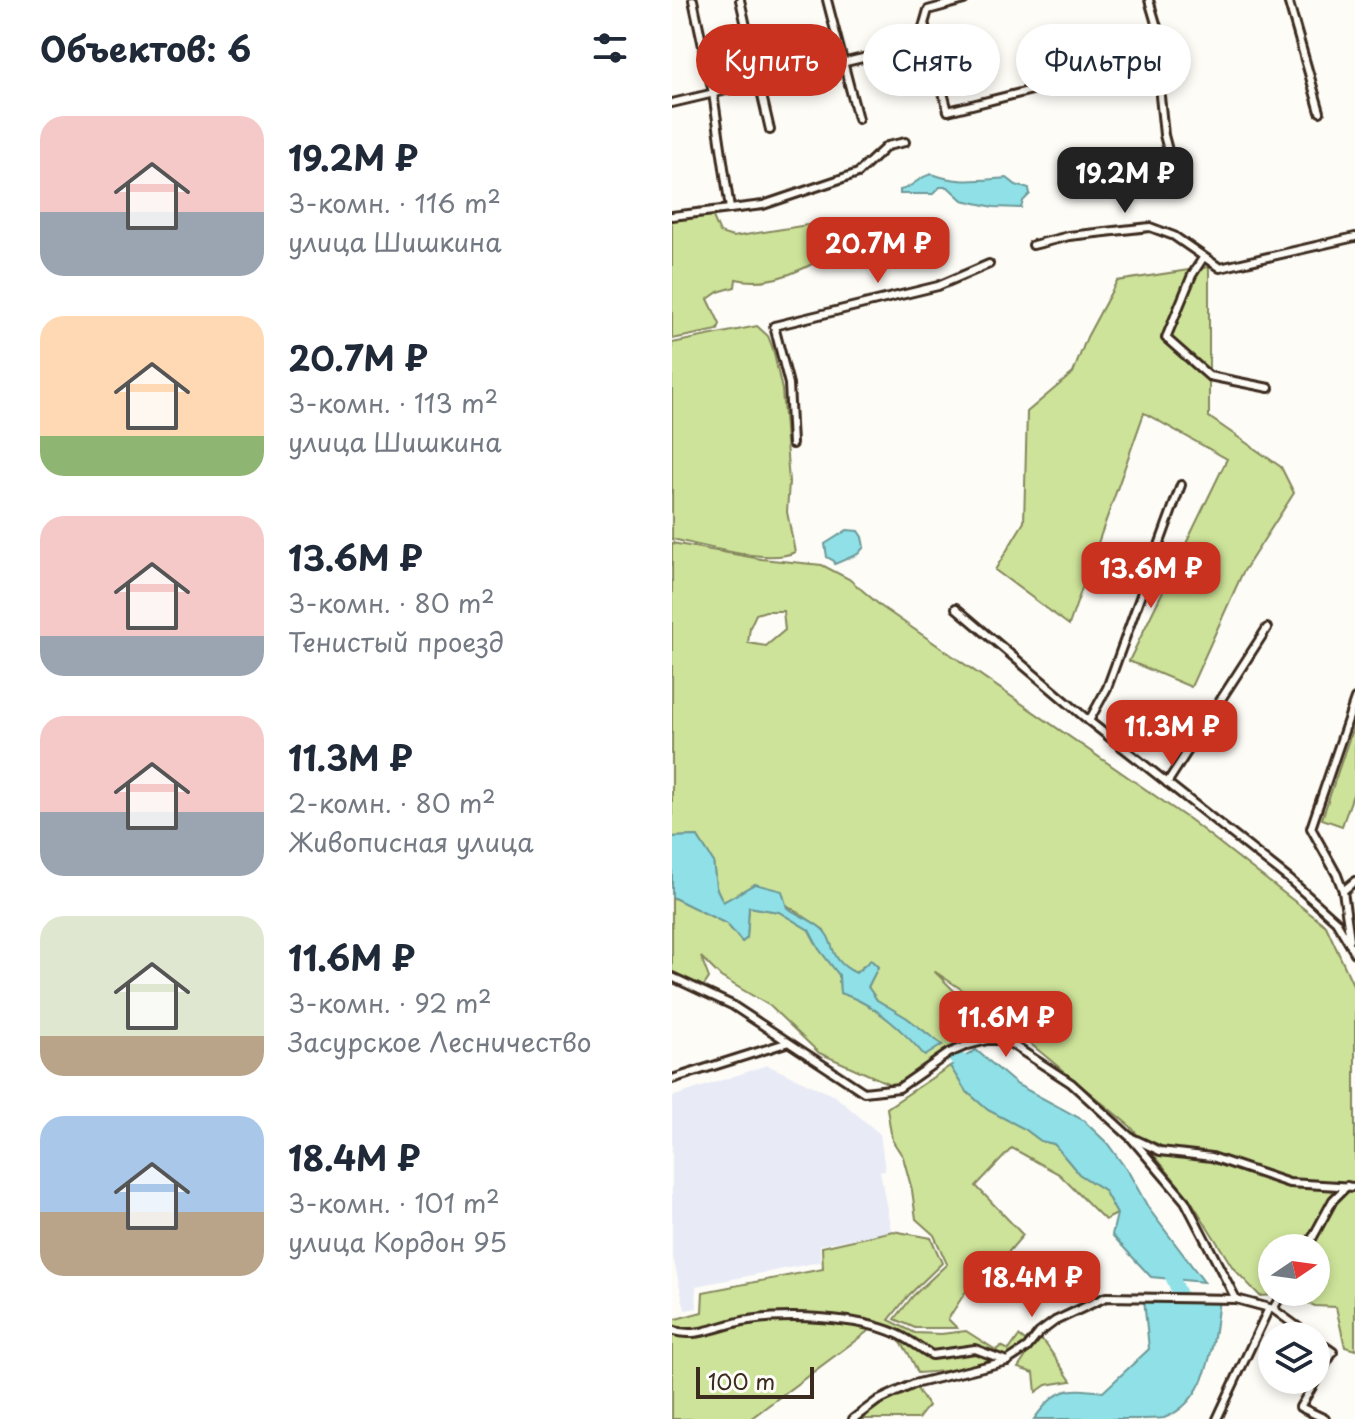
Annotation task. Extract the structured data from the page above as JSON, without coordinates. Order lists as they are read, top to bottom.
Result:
{
  "scale_bar": "100 m",
  "north": "right",
  "page": {
    "heading": "Объектов: 6",
    "chip": ["Купить", "Снять", "Фильтры"],
    "list": [
      {
        "name": "19.2M ₽",
        "note": "3-комн. · 116 m² · улица Шишкина"
      },
      {
        "name": "20.7M ₽",
        "note": "3-комн. · 113 m² · улица Шишкина"
      },
      {
        "name": "13.6M ₽",
        "note": "3-комн. · 80 m² · Тенистый проезд"
      },
      {
        "name": "11.3M ₽",
        "note": "2-комн. · 80 m² · Живописная улица"
      },
      {
        "name": "11.6M ₽",
        "note": "3-комн. · 92 m² · Засурское Лесничество"
      },
      {
        "name": "18.4M ₽",
        "note": "3-комн. · 101 m² · улица Кордон 95"
      }
    ],
    "price": [
      "19.2M ₽",
      "20.7M ₽",
      "13.6M ₽",
      "11.3M ₽",
      "11.6M ₽",
      "18.4M ₽"
    ],
    "scale": "100 m"
  }
}
